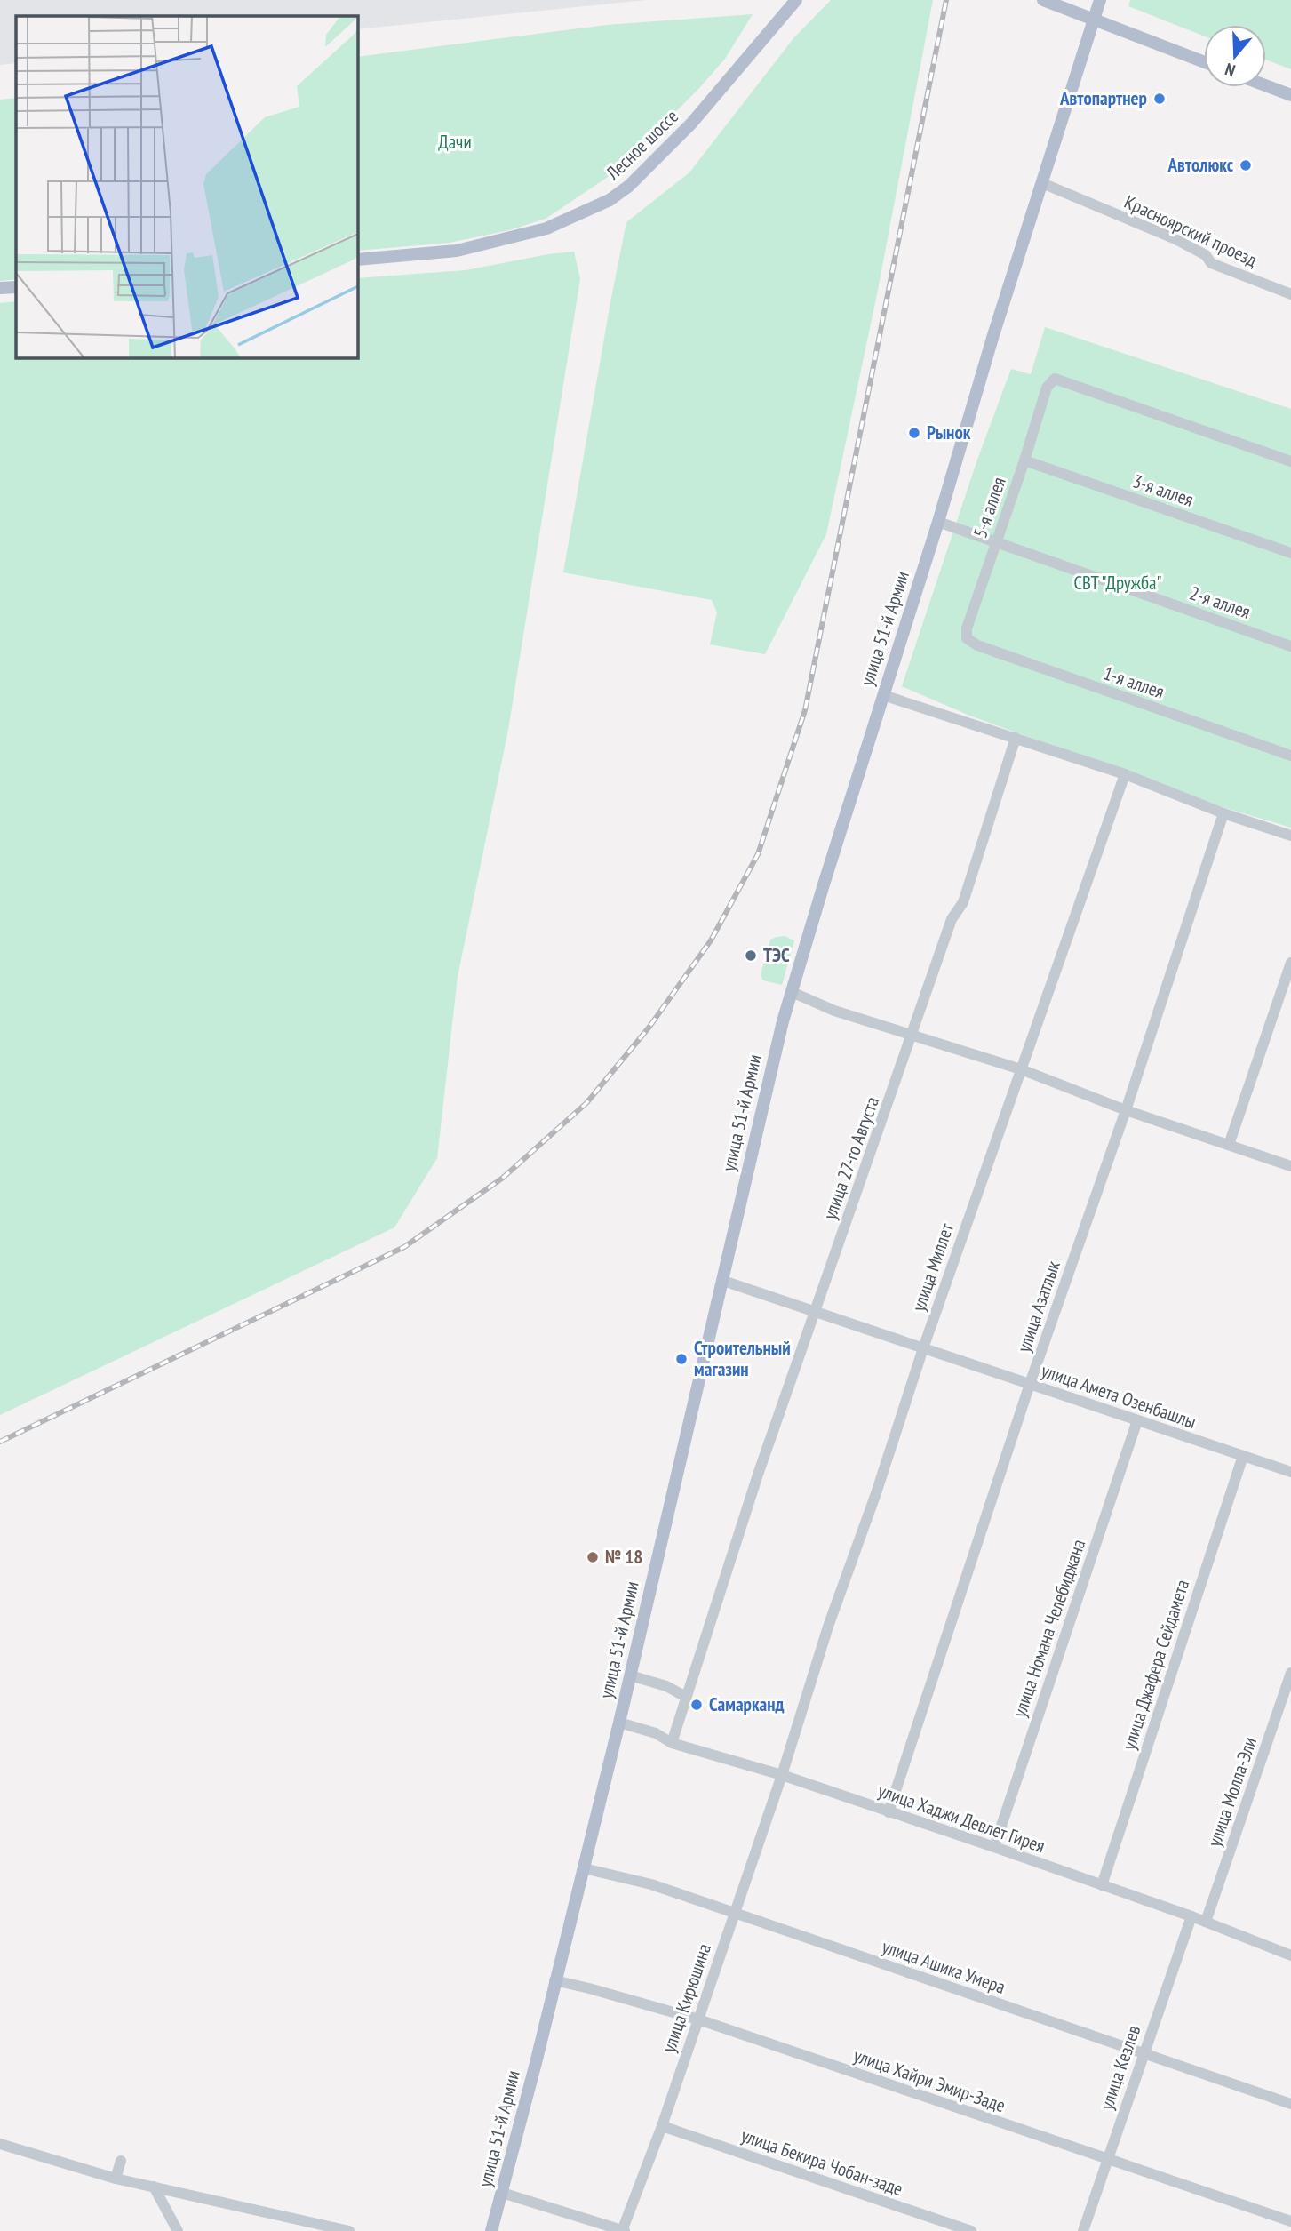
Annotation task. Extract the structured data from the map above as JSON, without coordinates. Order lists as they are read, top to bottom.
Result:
{
  "streets": {
    "main road": ["Лесное шоссе", "улица 51-й Армии"],
    "street": [
      "Красноярский проезд",
      "3-я аллея",
      "5-я аллея",
      "2-я аллея",
      "1-я аллея",
      "улица 27-го Августа",
      "улица Миллет",
      "улица Азатлык",
      "улица Амета Озенбашлы",
      "улица Номана Челебиджана",
      "улица Джафера Сейдамета",
      "улица Молла-Эли",
      "улица Хаджи Девлет Гирея",
      "улица Ашика Умера",
      "улица Кирюшина",
      "улица Кезлев",
      "улица Хайри Эмир-Заде",
      "улица Бекира Чобан-заде"
    ]
  },
  "crossings": [
    ["Красноярский проезд", "улица 51-й Армии"],
    ["3-я аллея", "5-я аллея"],
    ["5-я аллея", "2-я аллея"],
    ["5-я аллея", "1-я аллея"],
    ["2-я аллея", "улица 51-й Армии"],
    ["улица 51-й Армии", "улица Амета Озенбашлы"],
    ["улица 51-й Армии", "улица Хаджи Девлет Гирея"],
    ["улица 51-й Армии", "улица Ашика Умера"],
    ["улица 51-й Армии", "улица Хайри Эмир-Заде"],
    ["улица 27-го Августа", "улица Амета Озенбашлы"],
    ["улица 27-го Августа", "улица Хаджи Девлет Гирея"],
    ["улица Миллет", "улица Амета Озенбашлы"],
    ["улица Миллет", "улица Хаджи Девлет Гирея"],
    ["улица Миллет", "улица Кирюшина"],
    ["улица Азатлык", "улица Амета Озенбашлы"],
    ["улица Азатлык", "улица Хаджи Девлет Гирея"],
    ["улица Амета Озенбашлы", "улица Номана Челебиджана"],
    ["улица Амета Озенбашлы", "улица Джафера Сейдамета"],
    ["улица Номана Челебиджана", "улица Хаджи Девлет Гирея"],
    ["улица Джафера Сейдамета", "улица Хаджи Девлет Гирея"],
    ["улица Молла-Эли", "улица Хаджи Девлет Гирея"],
    ["улица Хаджи Девлет Гирея", "улица Кирюшина"],
    ["улица Хаджи Девлет Гирея", "улица Кезлев"],
    ["улица Ашика Умера", "улица Кирюшина"],
    ["улица Ашика Умера", "улица Кезлев"],
    ["улица Кирюшина", "улица Хайри Эмир-Заде"],
    ["улица Кирюшина", "улица Бекира Чобан-заде"],
    ["улица Кезлев", "улица Хайри Эмир-Заде"]
  ],
  "parks": ["Дачи", "СВТ \"Дружба\""],
  "places": [
    "Автопартнер",
    "Автолюкс",
    "Рынок",
    "ТЭС",
    "Строительный магазин",
    "№ 18",
    "Самарканд"
  ],
  "north": "bottom"
}
